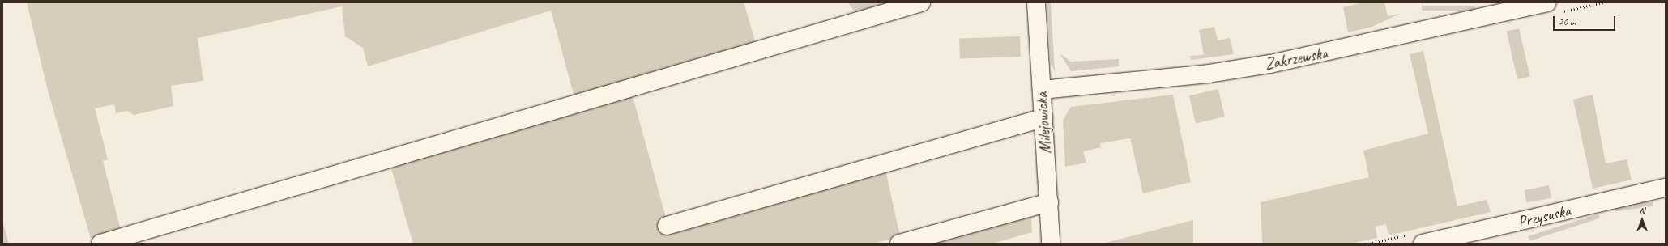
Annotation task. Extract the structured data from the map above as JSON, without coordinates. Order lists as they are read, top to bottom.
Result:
{
  "streets": {
    "street": ["Zakrzewska", "Milejowicka", "Przysuska"]
  },
  "crossings": [
    ["Zakrzewska", "Milejowicka"]
  ],
  "scale_bar": "20 m",
  "north": "top"
}
